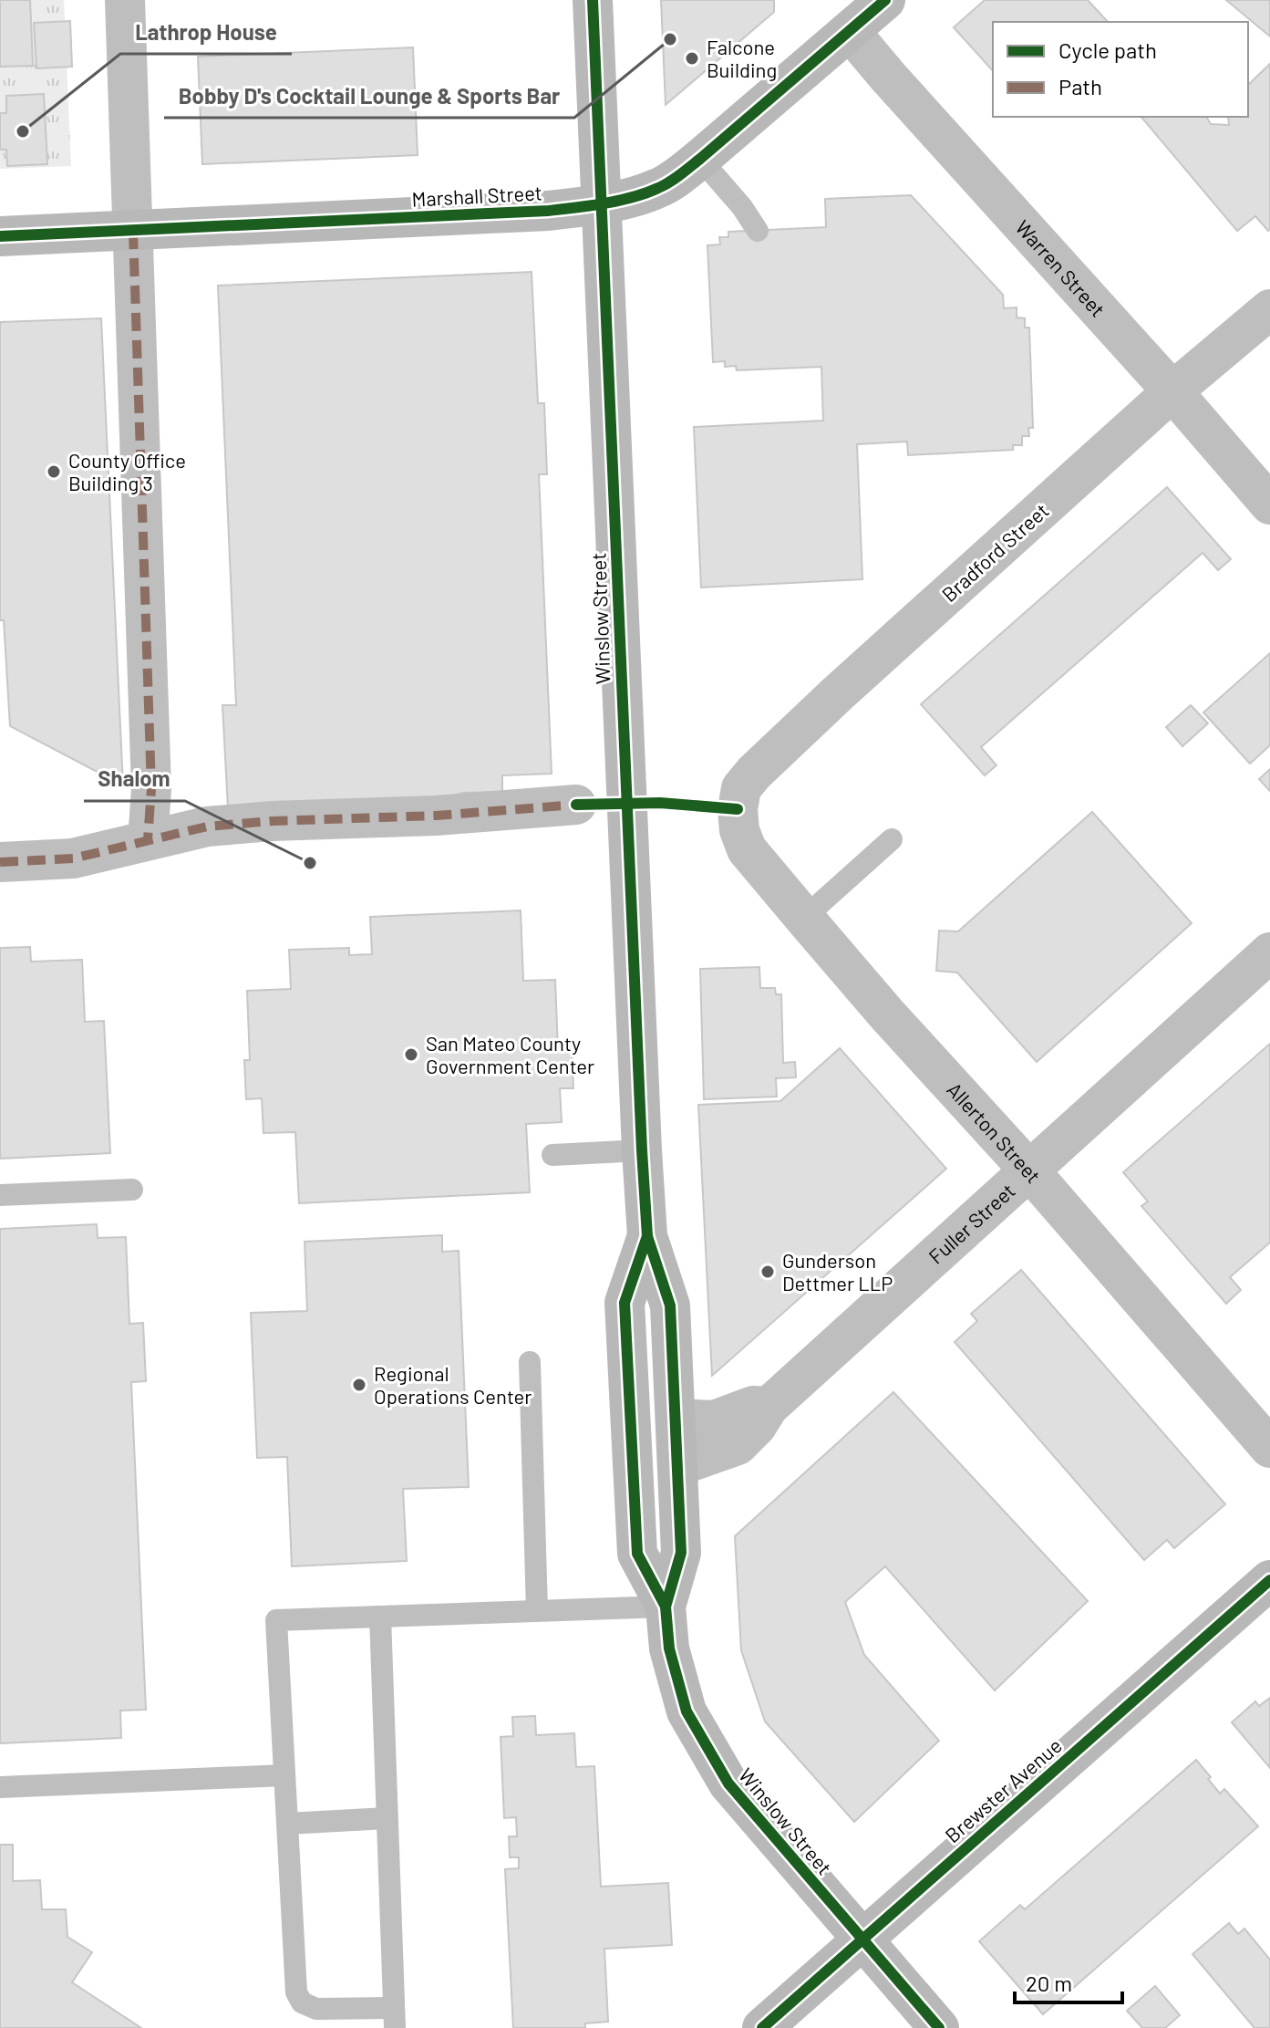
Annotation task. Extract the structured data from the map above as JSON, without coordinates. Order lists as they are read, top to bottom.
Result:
{
  "streets": {
    "street": [
      "Marshall Street",
      "Warren Street",
      "Bradford Street",
      "Winslow Street",
      "Allerton Street",
      "Fuller Street",
      "Brewster Avenue"
    ]
  },
  "crossings": [
    ["Marshall Street", "Warren Street"],
    ["Marshall Street", "Winslow Street"],
    ["Warren Street", "Bradford Street"],
    ["Bradford Street", "Allerton Street"],
    ["Winslow Street", "Fuller Street"],
    ["Winslow Street", "Brewster Avenue"],
    ["Allerton Street", "Fuller Street"]
  ],
  "places": [
    "Bobby D's Cocktail Lounge & Sports Bar",
    "Falcone Building",
    "Lathrop House",
    "County Office Building 3",
    "Shalom",
    "San Mateo County Government Center",
    "Gunderson Dettmer LLP",
    "Regional Operations Center"
  ],
  "legend": ["Cycle path", "Path"],
  "scale_bar": "20 m"
}
